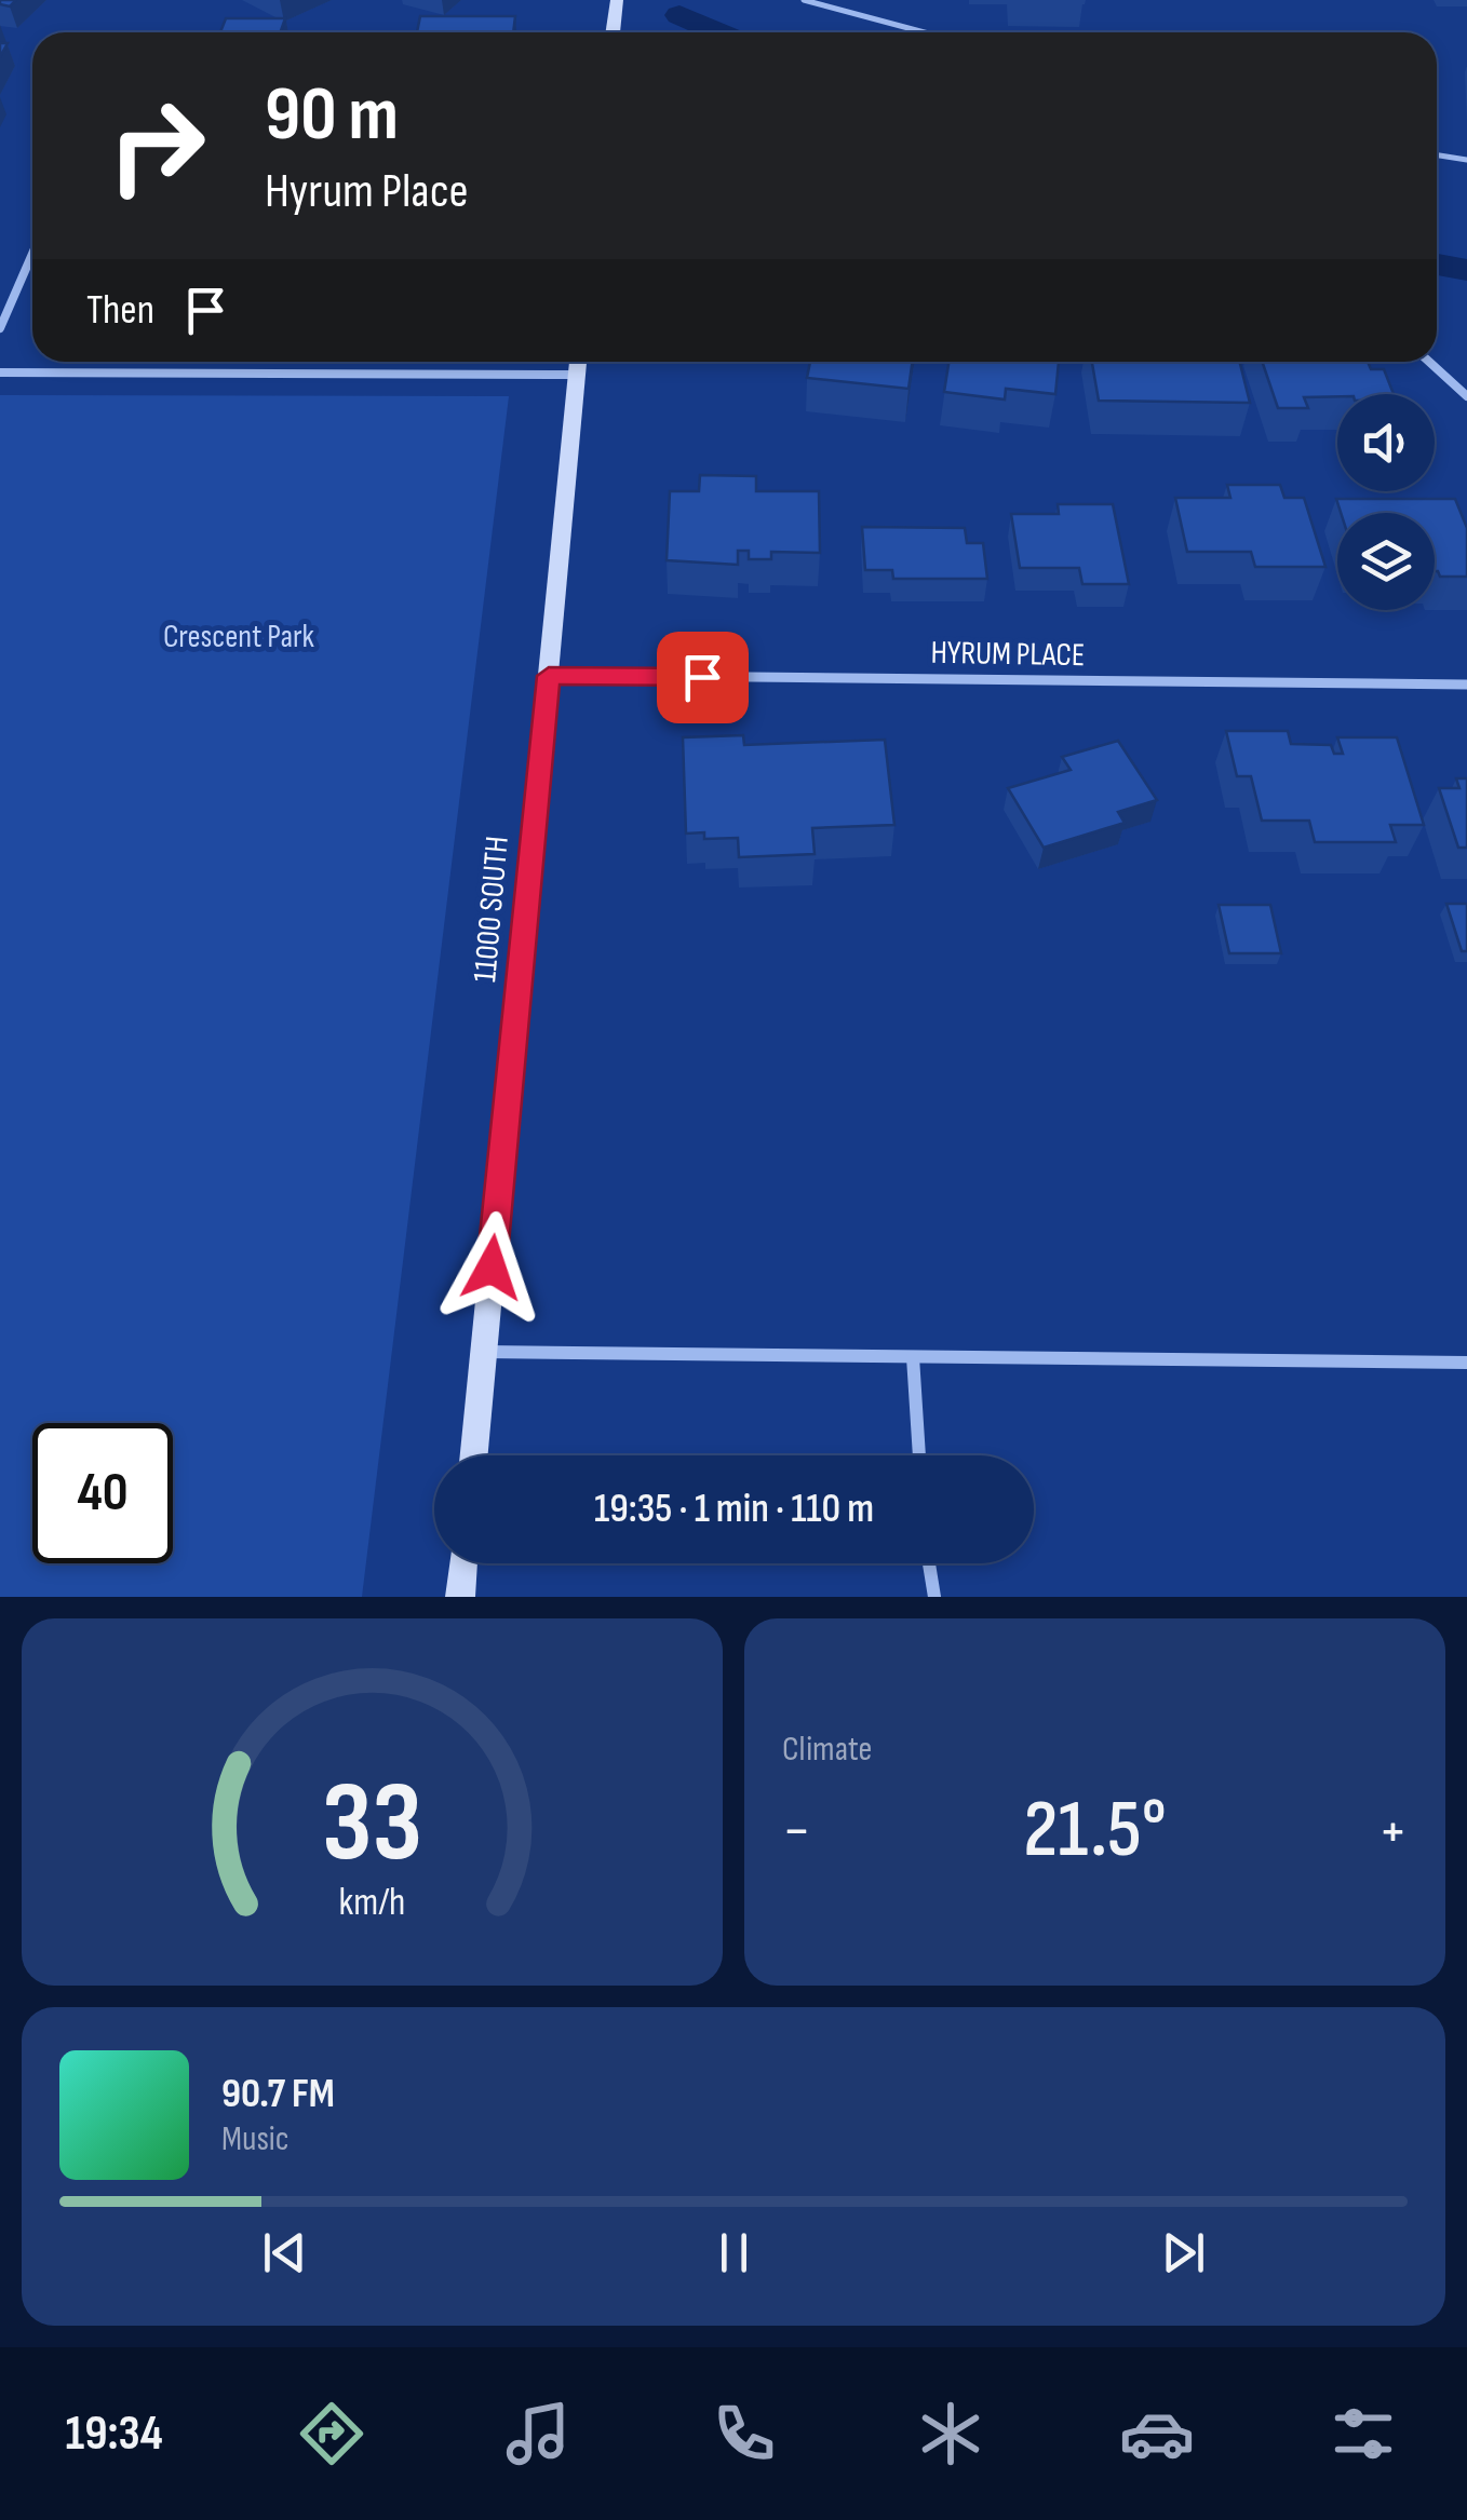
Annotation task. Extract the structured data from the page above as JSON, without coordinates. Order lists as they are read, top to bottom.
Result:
{
  "streets": {
    "street": ["HYRUM PLACE", "11000 SOUTH"]
  },
  "crossings": [
    ["HYRUM PLACE", "11000 SOUTH"]
  ],
  "parks": ["Crescent Park"],
  "page": {
    "turn": ["90 m", "Hyrum Place"],
    "then": "Then",
    "limit": "40",
    "trip": "19:35 · 1 min · 110 m",
    "tile": "Climate",
    "heat": ["−", "21.5°", "+"],
    "song": ["90.7 FM", "Music"],
    "tabs": "19:34",
    "gauge": ["33", "km/h"]
  }
}
